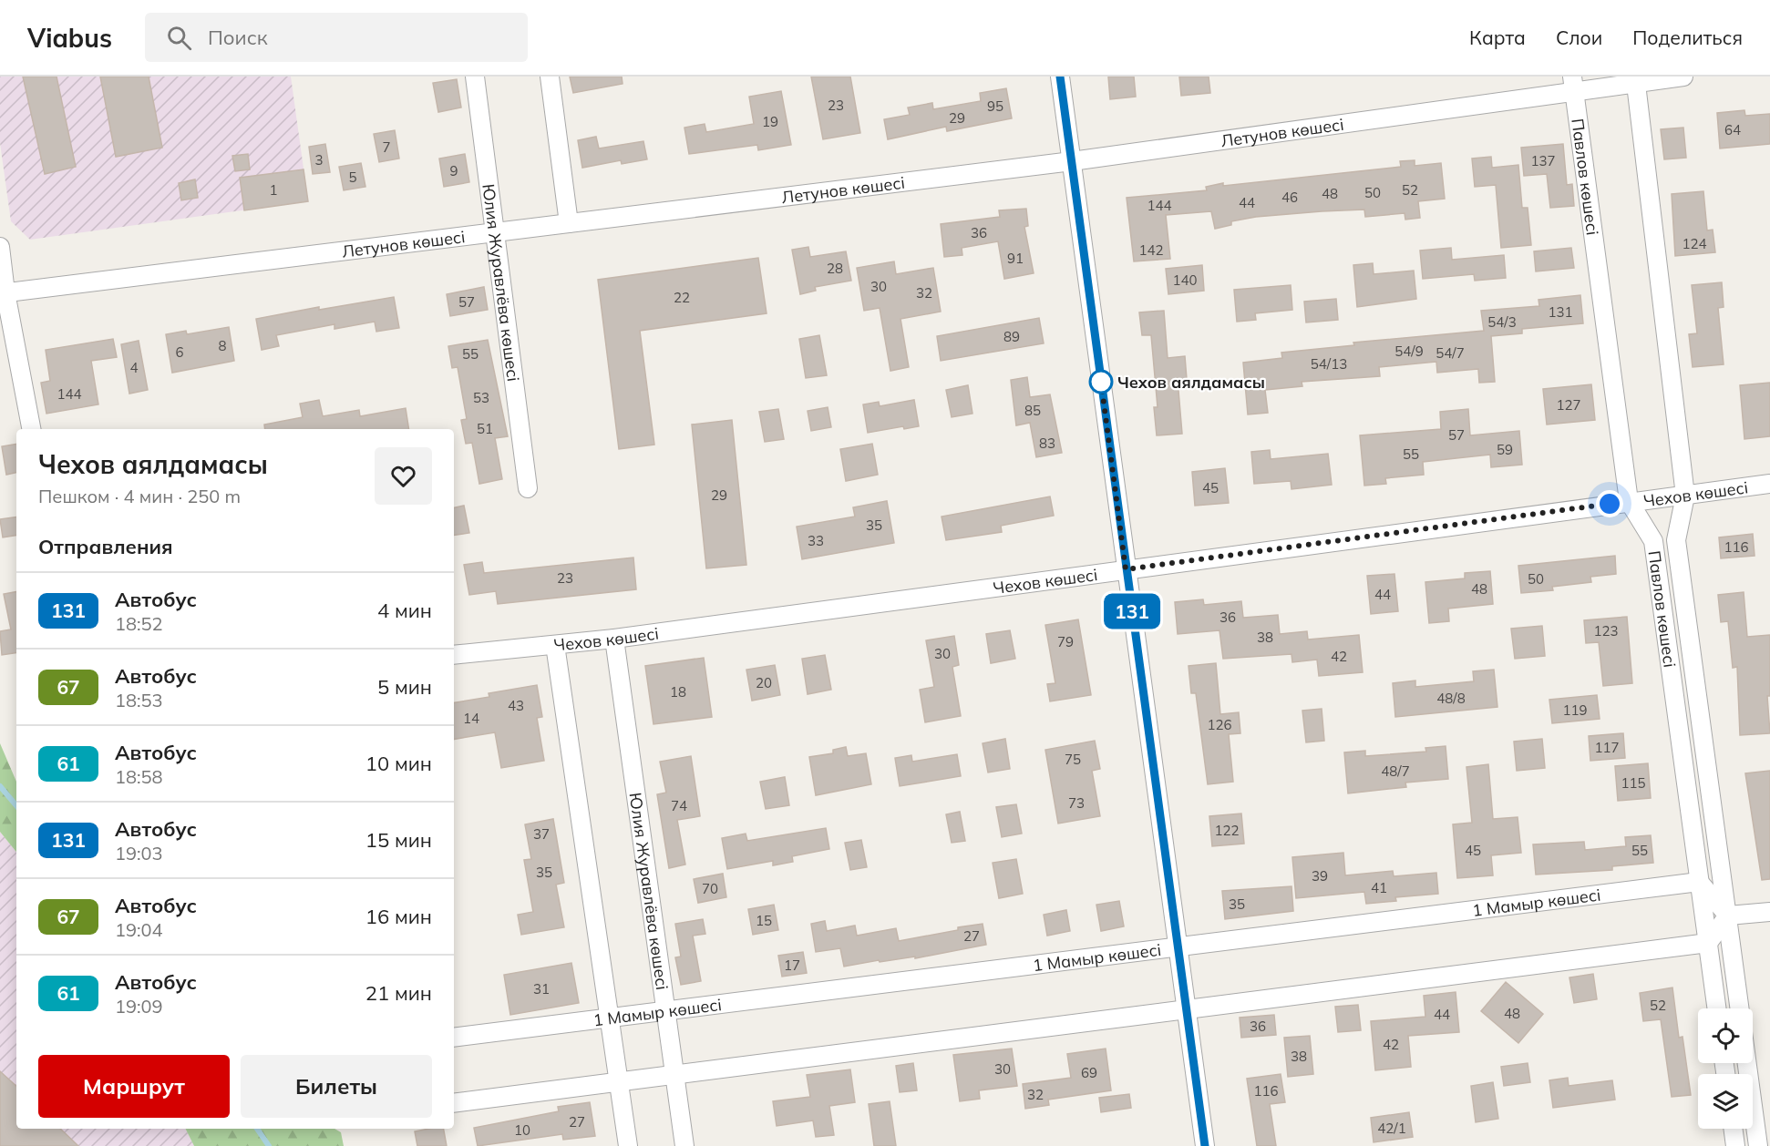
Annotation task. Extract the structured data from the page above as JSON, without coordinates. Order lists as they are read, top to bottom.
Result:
{
  "streets": {
    "street": [
      "Летунов көшесі",
      "Павлов көшесі",
      "Юлия Журавлёва көшесі",
      "Чехов көшесі",
      "1 Мамыр көшесі"
    ]
  },
  "crossings": [
    ["Летунов көшесі", "Павлов көшесі"],
    ["Летунов көшесі", "Юлия Журавлёва көшесі"],
    ["Павлов көшесі", "Чехов көшесі"],
    ["Павлов көшесі", "1 Мамыр көшесі"],
    ["Юлия Журавлёва көшесі", "Чехов көшесі"],
    ["Юлия Журавлёва көшесі", "1 Мамыр көшесі"]
  ],
  "places": ["Чехов аялдамасы"],
  "lines": ["bus line 131"],
  "house_numbers": [
    "23",
    "95",
    "29",
    "19",
    "64",
    "7",
    "3",
    "137",
    "9",
    "5",
    "1",
    "52",
    "50",
    "48",
    "46",
    "44",
    "144",
    "36",
    "124",
    "142",
    "91",
    "28",
    "140",
    "30",
    "32",
    "22",
    "57",
    "131",
    "54/3",
    "89",
    "8",
    "54/9",
    "6",
    "54/7",
    "55",
    "54/13",
    "4",
    "144",
    "53",
    "127",
    "85",
    "51",
    "57",
    "83",
    "59",
    "55",
    "45",
    "29",
    "35",
    "33",
    "116",
    "23",
    "50",
    "48",
    "44",
    "36",
    "123",
    "38",
    "79",
    "30",
    "42",
    "20",
    "18",
    "48/8",
    "43",
    "119",
    "14",
    "126",
    "117",
    "75",
    "48/7",
    "115",
    "73",
    "74",
    "122",
    "37",
    "45",
    "55",
    "35",
    "39",
    "41",
    "70",
    "35",
    "15",
    "27",
    "17",
    "31",
    "52",
    "48",
    "44",
    "36",
    "42",
    "38",
    "30",
    "69",
    "116",
    "32",
    "27",
    "42/1",
    "10"
  ],
  "page": {
    "header": "Viabus",
    "search": "Поиск",
    "nav": ["Карта", "Слои", "Поделиться"],
    "on_map": "131",
    "heading": [
      ["Чехов аялдамасы", "Пешком · 4 мин · 250 m"],
      "Отправления"
    ],
    "list": [
      {
        "mark": "131",
        "name": "Автобус",
        "note": "18:52",
        "value": "4 мин"
      },
      {
        "mark": "67",
        "name": "Автобус",
        "note": "18:53",
        "value": "5 мин"
      },
      {
        "mark": "61",
        "name": "Автобус",
        "note": "18:58",
        "value": "10 мин"
      },
      {
        "mark": "131",
        "name": "Автобус",
        "note": "19:03",
        "value": "15 мин"
      },
      {
        "mark": "67",
        "name": "Автобус",
        "note": "19:04",
        "value": "16 мин"
      },
      {
        "mark": "61",
        "name": "Автобус",
        "note": "19:09",
        "value": "21 мин"
      }
    ],
    "buttons": ["Маршрут", "Билеты"]
  }
}
